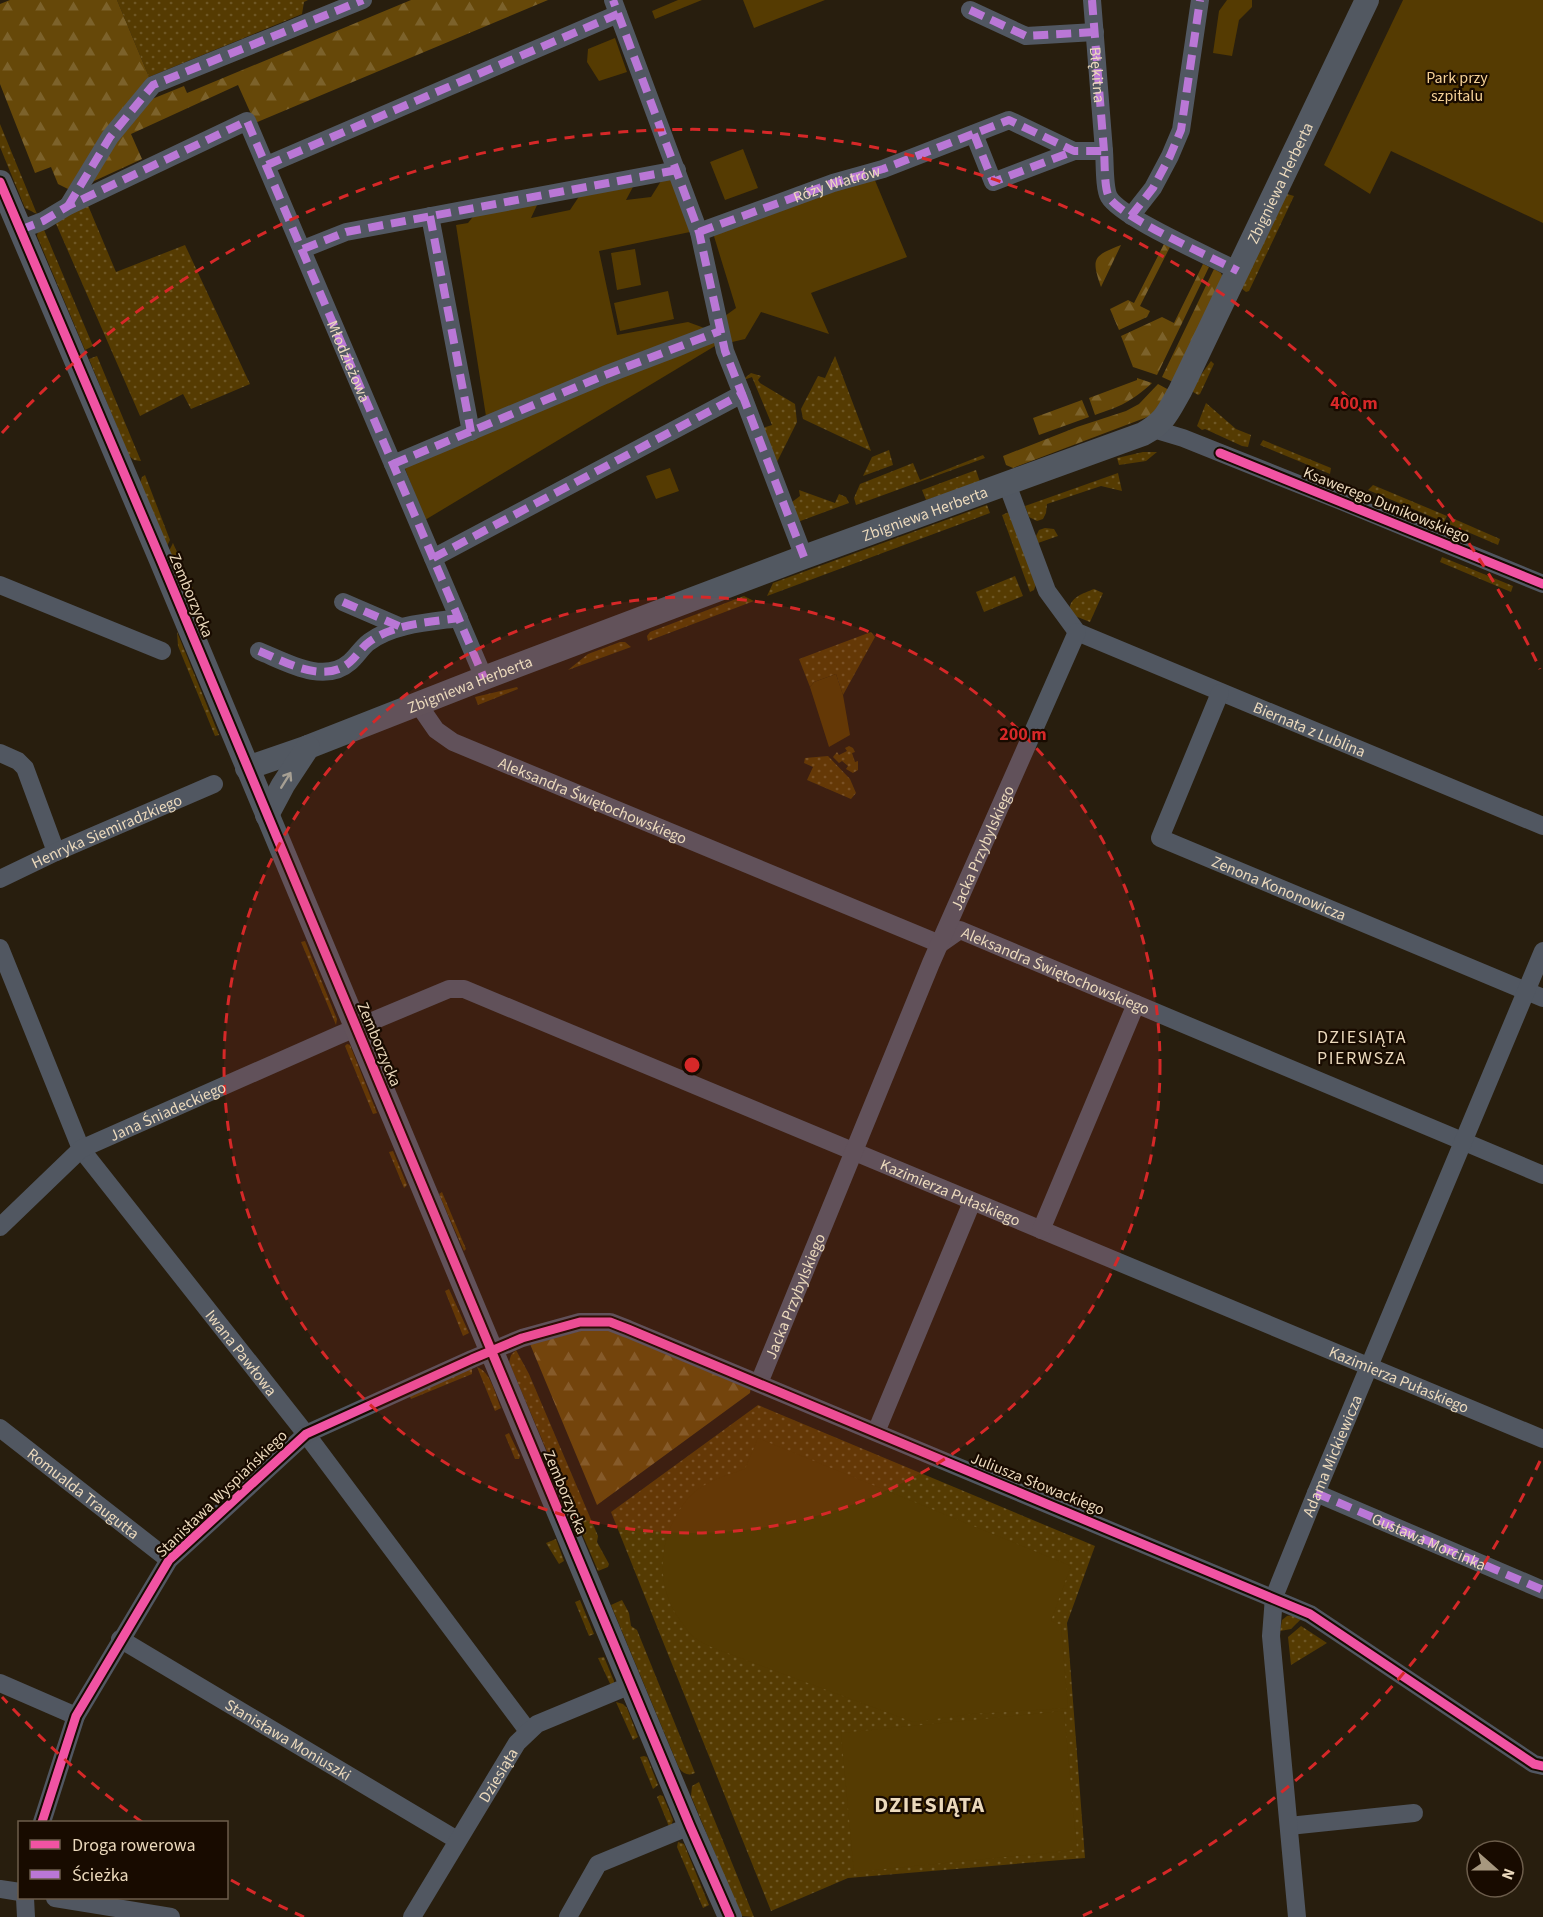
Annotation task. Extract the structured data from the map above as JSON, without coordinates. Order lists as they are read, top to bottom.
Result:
{
  "streets": {
    "street": [
      "Błękitna",
      "Zbigniewa Herberta",
      "Róży Wiatrów",
      "Młodzieżowa",
      "Ksawerego Dunikowskiego",
      "Zemborzycka",
      "Biernata z Lublina",
      "Aleksandra Świętochowskiego",
      "Henryka Siemiradzkiego",
      "Jacka Przybylskiego",
      "Zenona Kononowicza",
      "Jana Śniadeckiego",
      "Kazimierza Pułaskiego",
      "Iwana Pawłowa",
      "Adama Mickiewicza",
      "Juliusza Słowackiego",
      "Stanisława Wyspiańskiego",
      "Romualda Traugutta",
      "Gustawa Morcinka",
      "Stanisława Moniuszki",
      "Dziesiąta"
    ]
  },
  "crossings": [
    ["Błękitna", "Róży Wiatrów"],
    ["Zbigniewa Herberta", "Młodzieżowa"],
    ["Zbigniewa Herberta", "Ksawerego Dunikowskiego"],
    ["Zbigniewa Herberta", "Zemborzycka"],
    ["Zbigniewa Herberta", "Aleksandra Świętochowskiego"],
    ["Młodzieżowa", "Zemborzycka"],
    ["Zemborzycka", "Jana Śniadeckiego"],
    ["Zemborzycka", "Kazimierza Pułaskiego"],
    ["Zemborzycka", "Juliusza Słowackiego"],
    ["Zemborzycka", "Stanisława Wyspiańskiego"],
    ["Zemborzycka", "Dziesiąta"],
    ["Biernata z Lublina", "Jacka Przybylskiego"],
    ["Biernata z Lublina", "Zenona Kononowicza"],
    ["Aleksandra Świętochowskiego", "Jacka Przybylskiego"],
    ["Aleksandra Świętochowskiego", "Adama Mickiewicza"],
    ["Jacka Przybylskiego", "Kazimierza Pułaskiego"],
    ["Jacka Przybylskiego", "Juliusza Słowackiego"],
    ["Zenona Kononowicza", "Adama Mickiewicza"],
    ["Jana Śniadeckiego", "Kazimierza Pułaskiego"],
    ["Jana Śniadeckiego", "Iwana Pawłowa"],
    ["Kazimierza Pułaskiego", "Adama Mickiewicza"],
    ["Iwana Pawłowa", "Stanisława Wyspiańskiego"],
    ["Iwana Pawłowa", "Dziesiąta"],
    ["Adama Mickiewicza", "Juliusza Słowackiego"],
    ["Adama Mickiewicza", "Gustawa Morcinka"],
    ["Juliusza Słowackiego", "Stanisława Wyspiańskiego"],
    ["Stanisława Wyspiańskiego", "Romualda Traugutta"],
    ["Stanisława Wyspiańskiego", "Stanisława Moniuszki"],
    ["Stanisława Moniuszki", "Dziesiąta"]
  ],
  "districts": ["DZIESIĄTA PIERWSZA", "DZIESIĄTA"],
  "parks": ["Park przy szpitalu"],
  "legend": ["Droga rowerowa", "Ścieżka"],
  "north": "right",
  "rings": ["400 m", "200 m"]
}
